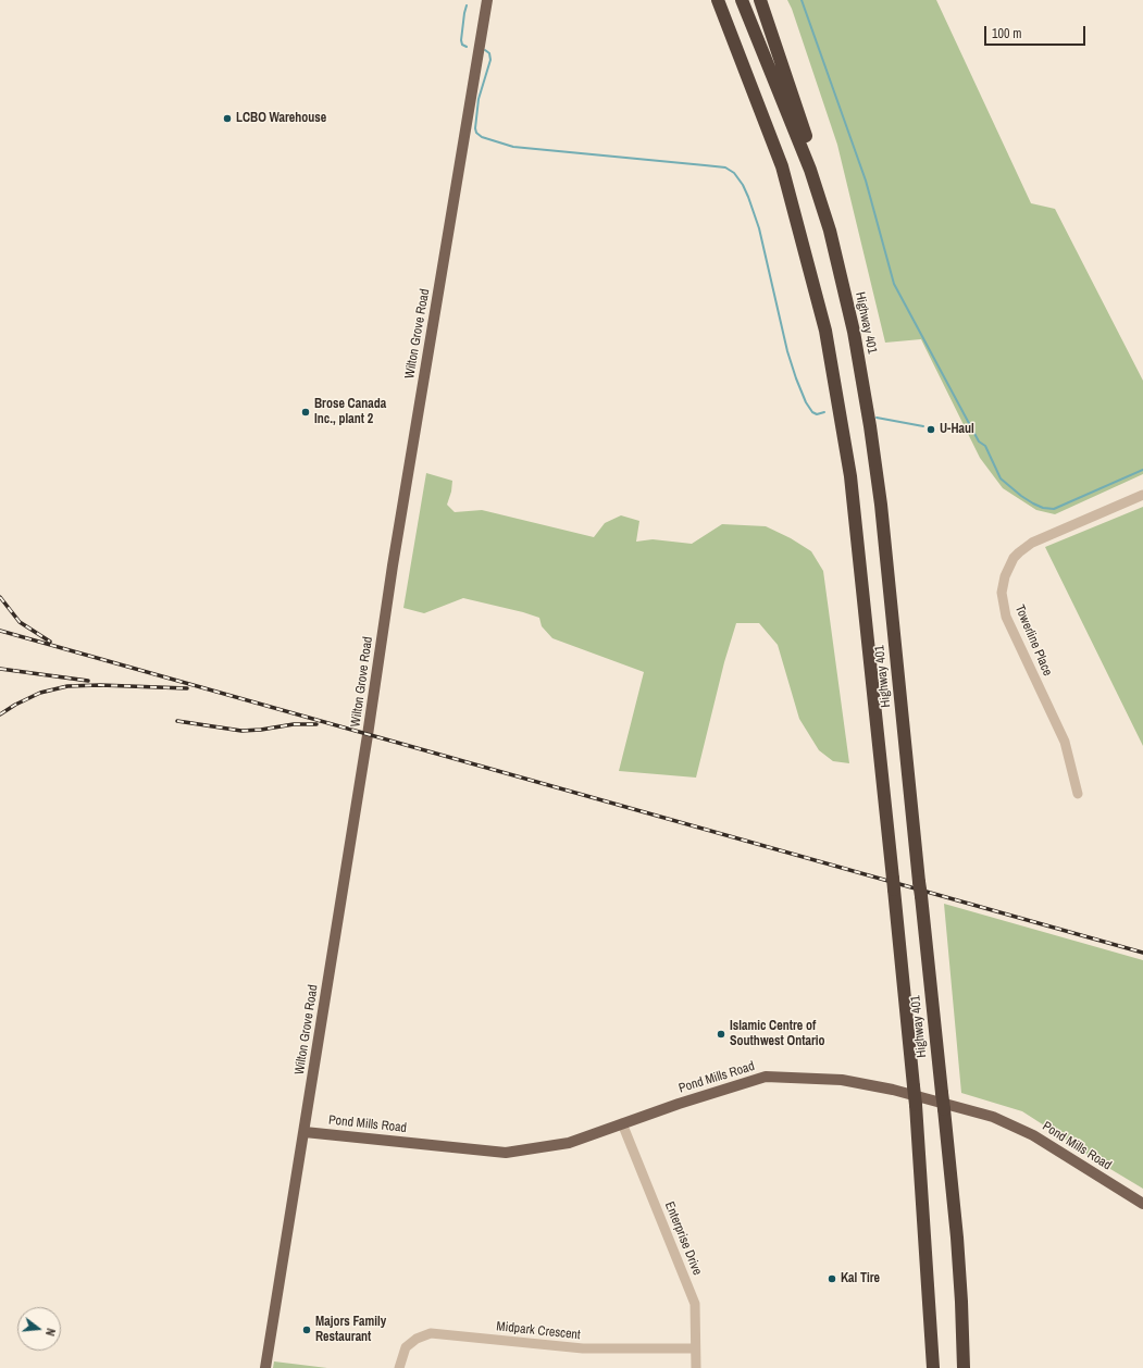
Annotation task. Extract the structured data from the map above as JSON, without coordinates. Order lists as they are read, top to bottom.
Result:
{
  "streets": {
    "highway": ["Highway 401"],
    "main road": ["Wilton Grove Road", "Pond Mills Road"],
    "street": ["Towerline Place", "Enterprise Drive", "Midpark Crescent"]
  },
  "crossings": [
    ["Wilton Grove Road", "Pond Mills Road"],
    ["Pond Mills Road", "Enterprise Drive"],
    ["Enterprise Drive", "Midpark Crescent"]
  ],
  "places": [
    "LCBO Warehouse",
    "Brose Canada Inc., plant 2",
    "U-Haul",
    "Islamic Centre of Southwest Ontario",
    "Kal Tire",
    "Majors Family Restaurant"
  ],
  "scale_bar": "100 m",
  "north": "right"
}
